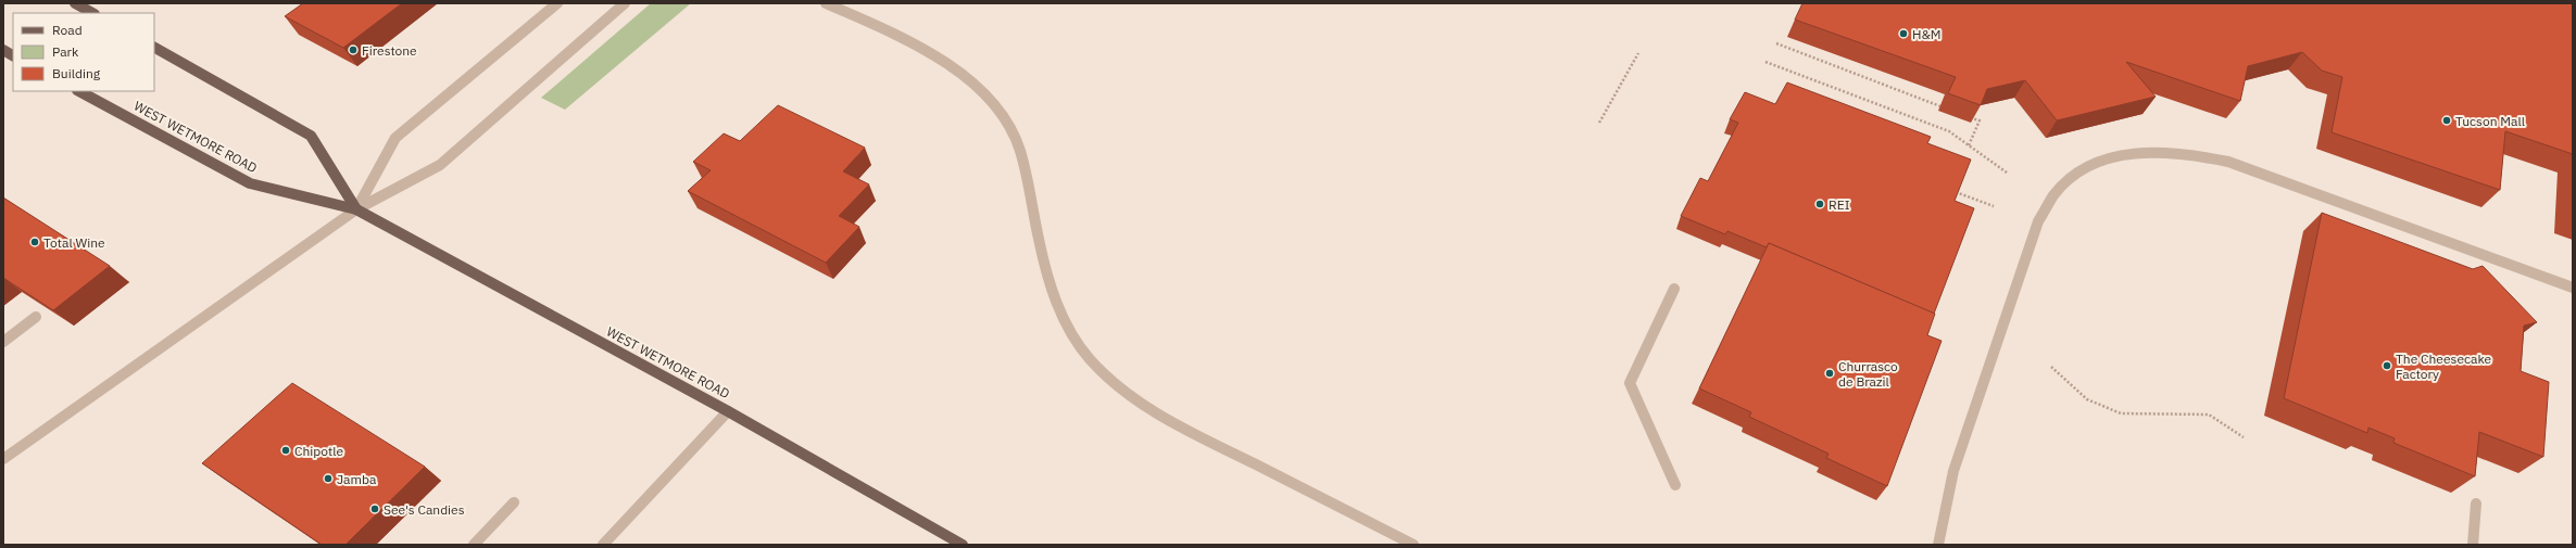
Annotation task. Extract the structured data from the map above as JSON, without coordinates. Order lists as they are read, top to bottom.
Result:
{
  "streets": {
    "main road": ["WEST WETMORE ROAD"]
  },
  "places": [
    "H&M",
    "Firestone",
    "Tucson Mall",
    "REI",
    "Total Wine",
    "The Cheesecake Factory",
    "Churrasco de Brazil",
    "Chipotle",
    "Jamba",
    "See's Candies"
  ],
  "legend": ["Road", "Park", "Building"]
}
